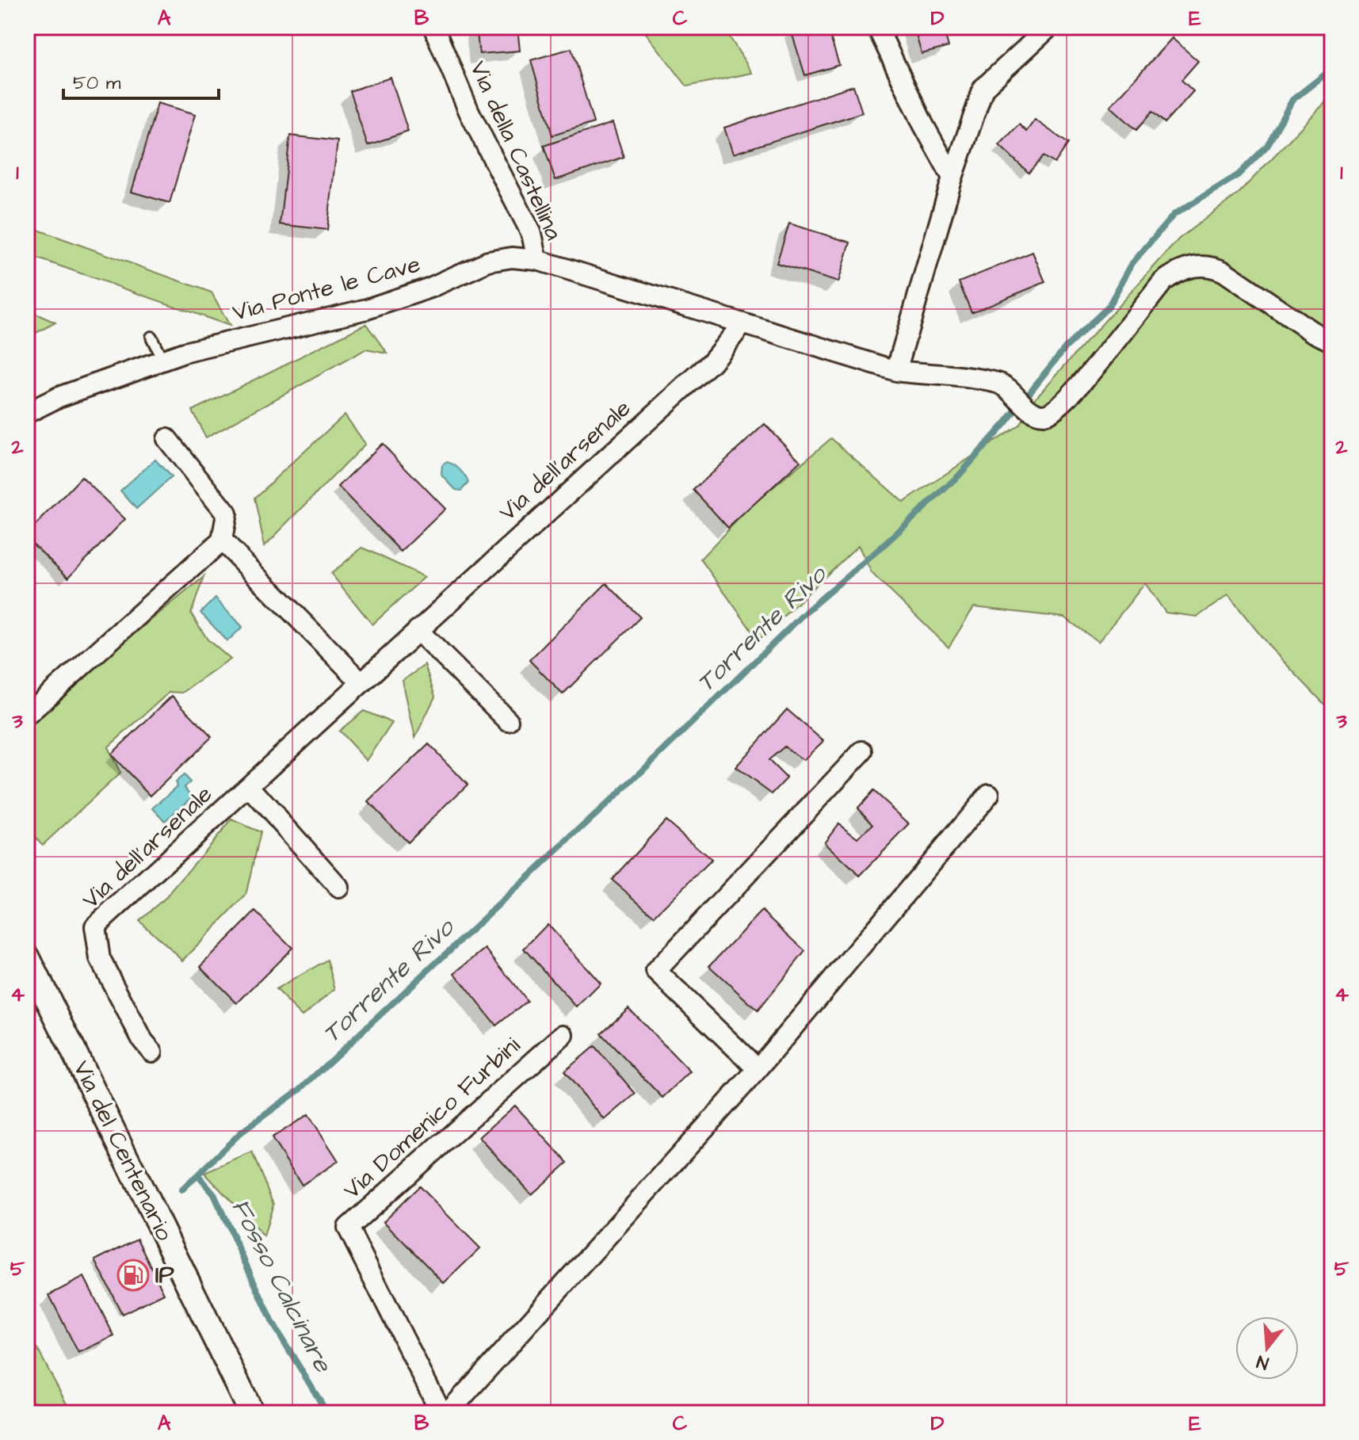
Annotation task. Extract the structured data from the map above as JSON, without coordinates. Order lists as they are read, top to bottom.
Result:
{
  "streets": {
    "street": [
      "Via della Castellina",
      "Via Ponte le Cave",
      "Via dell'arsenale",
      "Via Domenico Furbini",
      "Via del Centenario"
    ]
  },
  "crossings": [
    ["Via della Castellina", "Via Ponte le Cave"],
    ["Via Ponte le Cave", "Via dell'arsenale"]
  ],
  "water": ["Torrente Rivo", "Fosso Calcinare"],
  "places": {
    "fuel station": ["IP"]
  },
  "scale_bar": "50 m",
  "north": "bottom",
  "grid": {
    "columns": [
      "A",
      "B",
      "C",
      "D",
      "E"
    ],
    "rows": [
      "1",
      "2",
      "3",
      "4",
      "5"
    ]
  }
}
